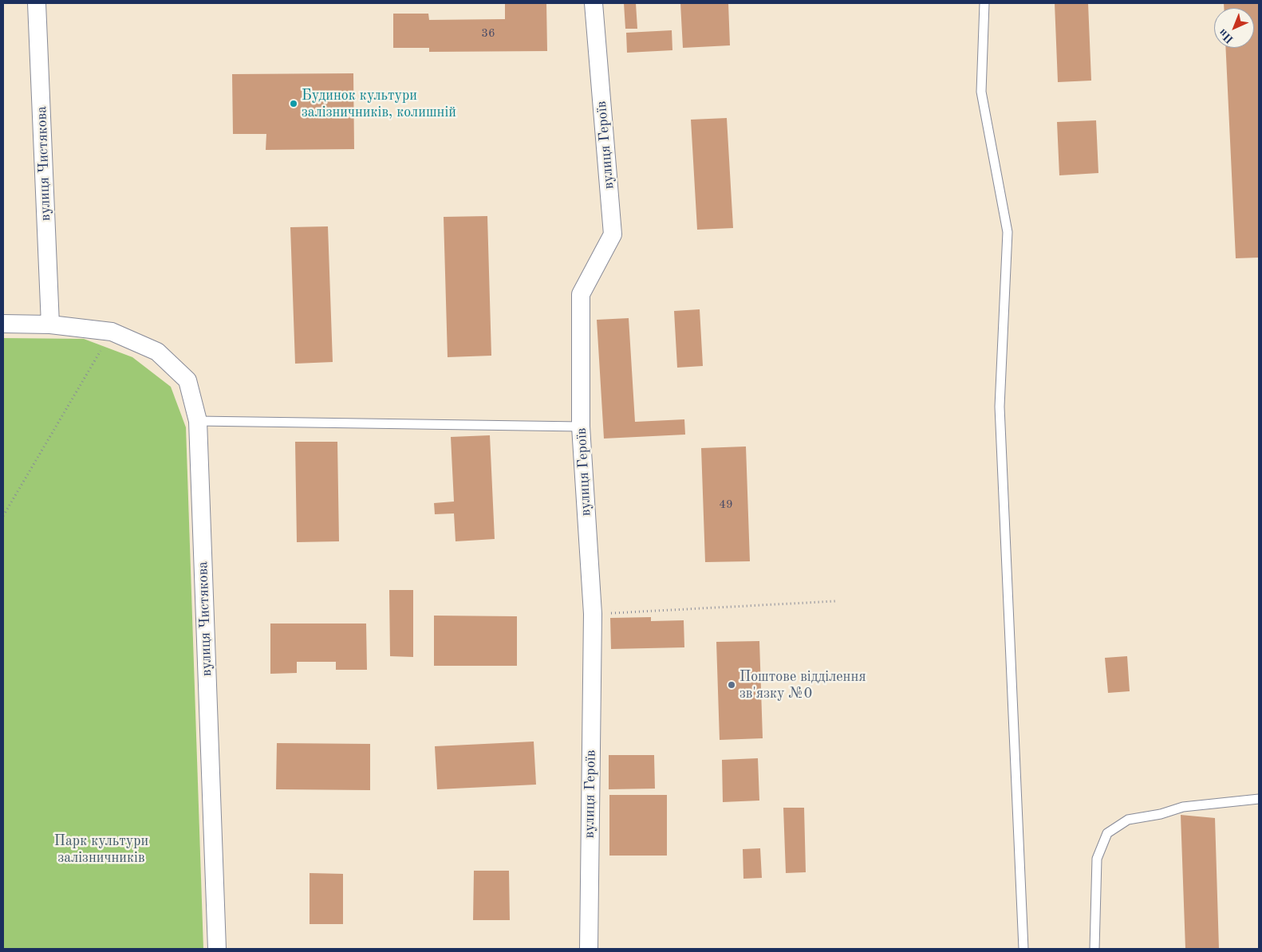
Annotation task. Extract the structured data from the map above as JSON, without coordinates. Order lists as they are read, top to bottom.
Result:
{
  "streets": {
    "street": ["вулиця Героїв", "вулиця Чистякова"]
  },
  "parks": ["Парк культури залізничників"],
  "places": ["Будинок культури залізничників, колишній", "Поштове відділення зв'язку №0"],
  "house_numbers": ["36", "49"],
  "north": "bottom left"
}
